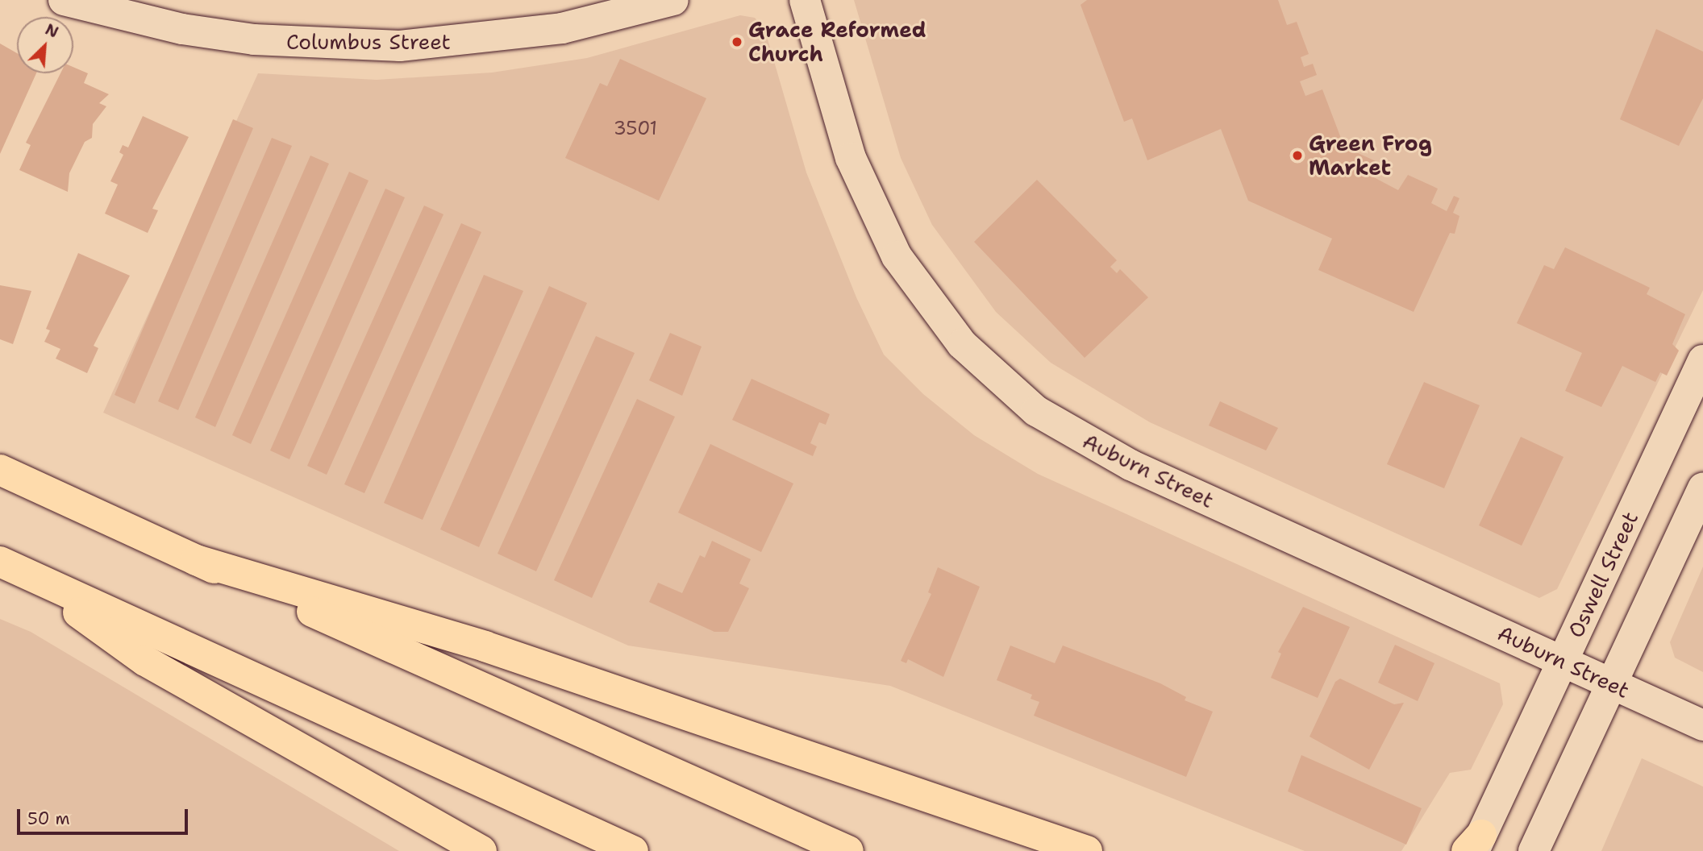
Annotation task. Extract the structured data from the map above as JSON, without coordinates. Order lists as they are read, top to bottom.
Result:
{
  "streets": {
    "main road": ["Columbus Street", "Auburn Street", "Oswell Street"]
  },
  "crossings": [
    ["Auburn Street", "Oswell Street"]
  ],
  "places": ["Grace Reformed Church", "Green Frog Market"],
  "house_numbers": ["3501"],
  "scale_bar": "50 m",
  "north": "top right"
}
